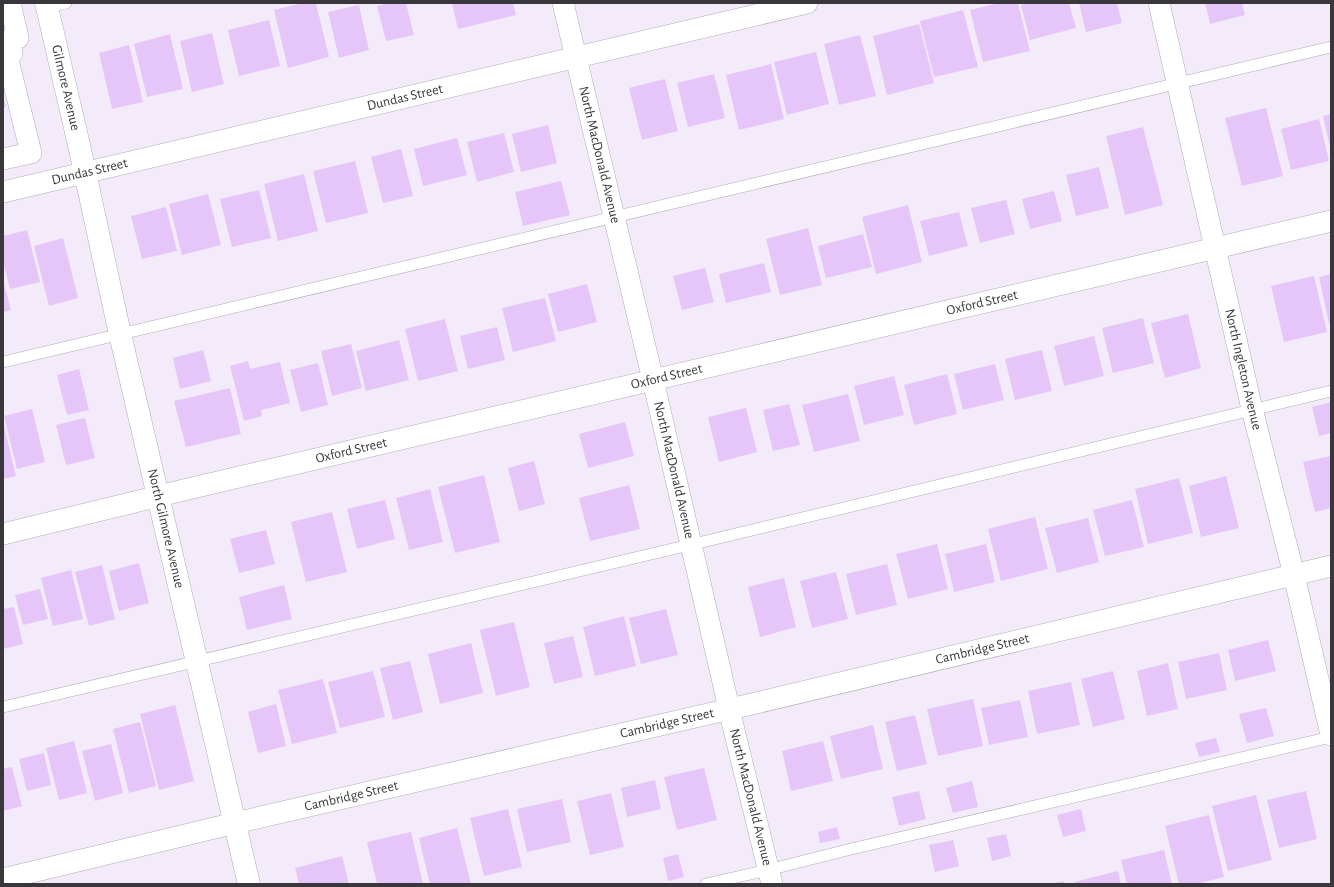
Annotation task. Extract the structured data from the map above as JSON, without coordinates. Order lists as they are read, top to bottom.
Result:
{
  "streets": {
    "street": [
      "Gilmore Avenue",
      "Dundas Street",
      "North MacDonald Avenue",
      "Oxford Street",
      "North Ingleton Avenue",
      "North Gilmore Avenue",
      "Cambridge Street"
    ]
  },
  "crossings": [
    ["Gilmore Avenue", "Dundas Street"],
    ["Gilmore Avenue", "North Gilmore Avenue"],
    ["Dundas Street", "North MacDonald Avenue"],
    ["Dundas Street", "North Gilmore Avenue"],
    ["North MacDonald Avenue", "Oxford Street"],
    ["North MacDonald Avenue", "Cambridge Street"],
    ["Oxford Street", "North Ingleton Avenue"],
    ["Oxford Street", "North Gilmore Avenue"],
    ["North Ingleton Avenue", "Cambridge Street"],
    ["North Gilmore Avenue", "Cambridge Street"]
  ]
}
